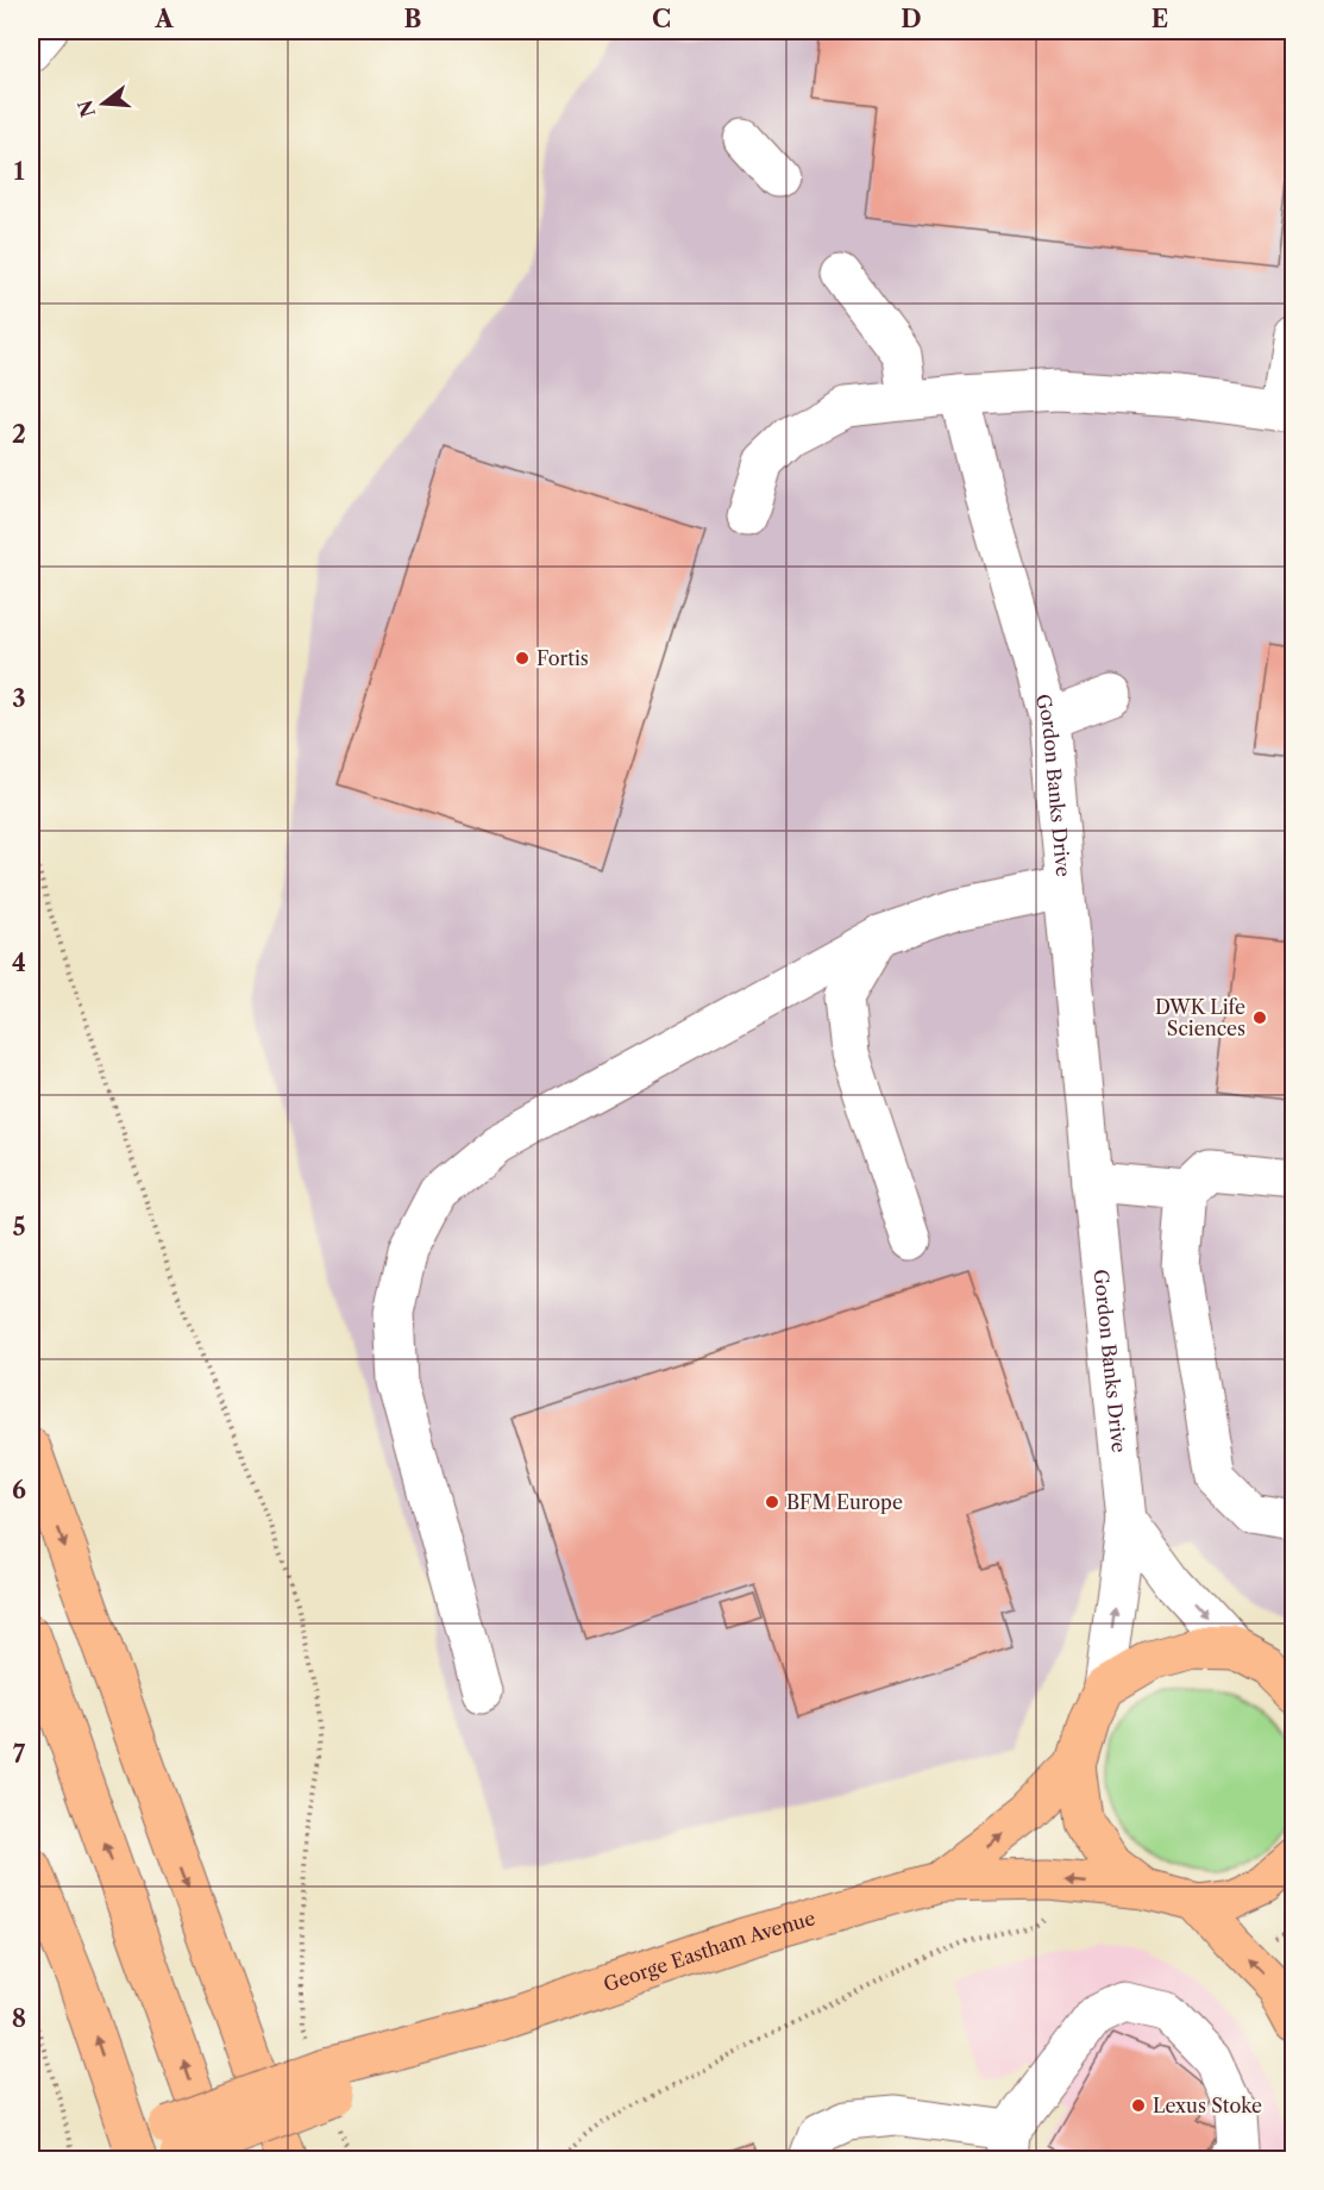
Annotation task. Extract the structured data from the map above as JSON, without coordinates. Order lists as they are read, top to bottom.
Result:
{
  "streets": {
    "main road": ["George Eastham Avenue"],
    "street": ["Gordon Banks Drive"]
  },
  "places": [
    "Fortis",
    "DWK Life Sciences",
    "BFM Europe",
    "Lexus Stoke"
  ],
  "north": "left",
  "grid": {
    "columns": [
      "A",
      "B",
      "C",
      "D",
      "E"
    ],
    "rows": [
      "1",
      "2",
      "3",
      "4",
      "5",
      "6",
      "7",
      "8"
    ]
  }
}
